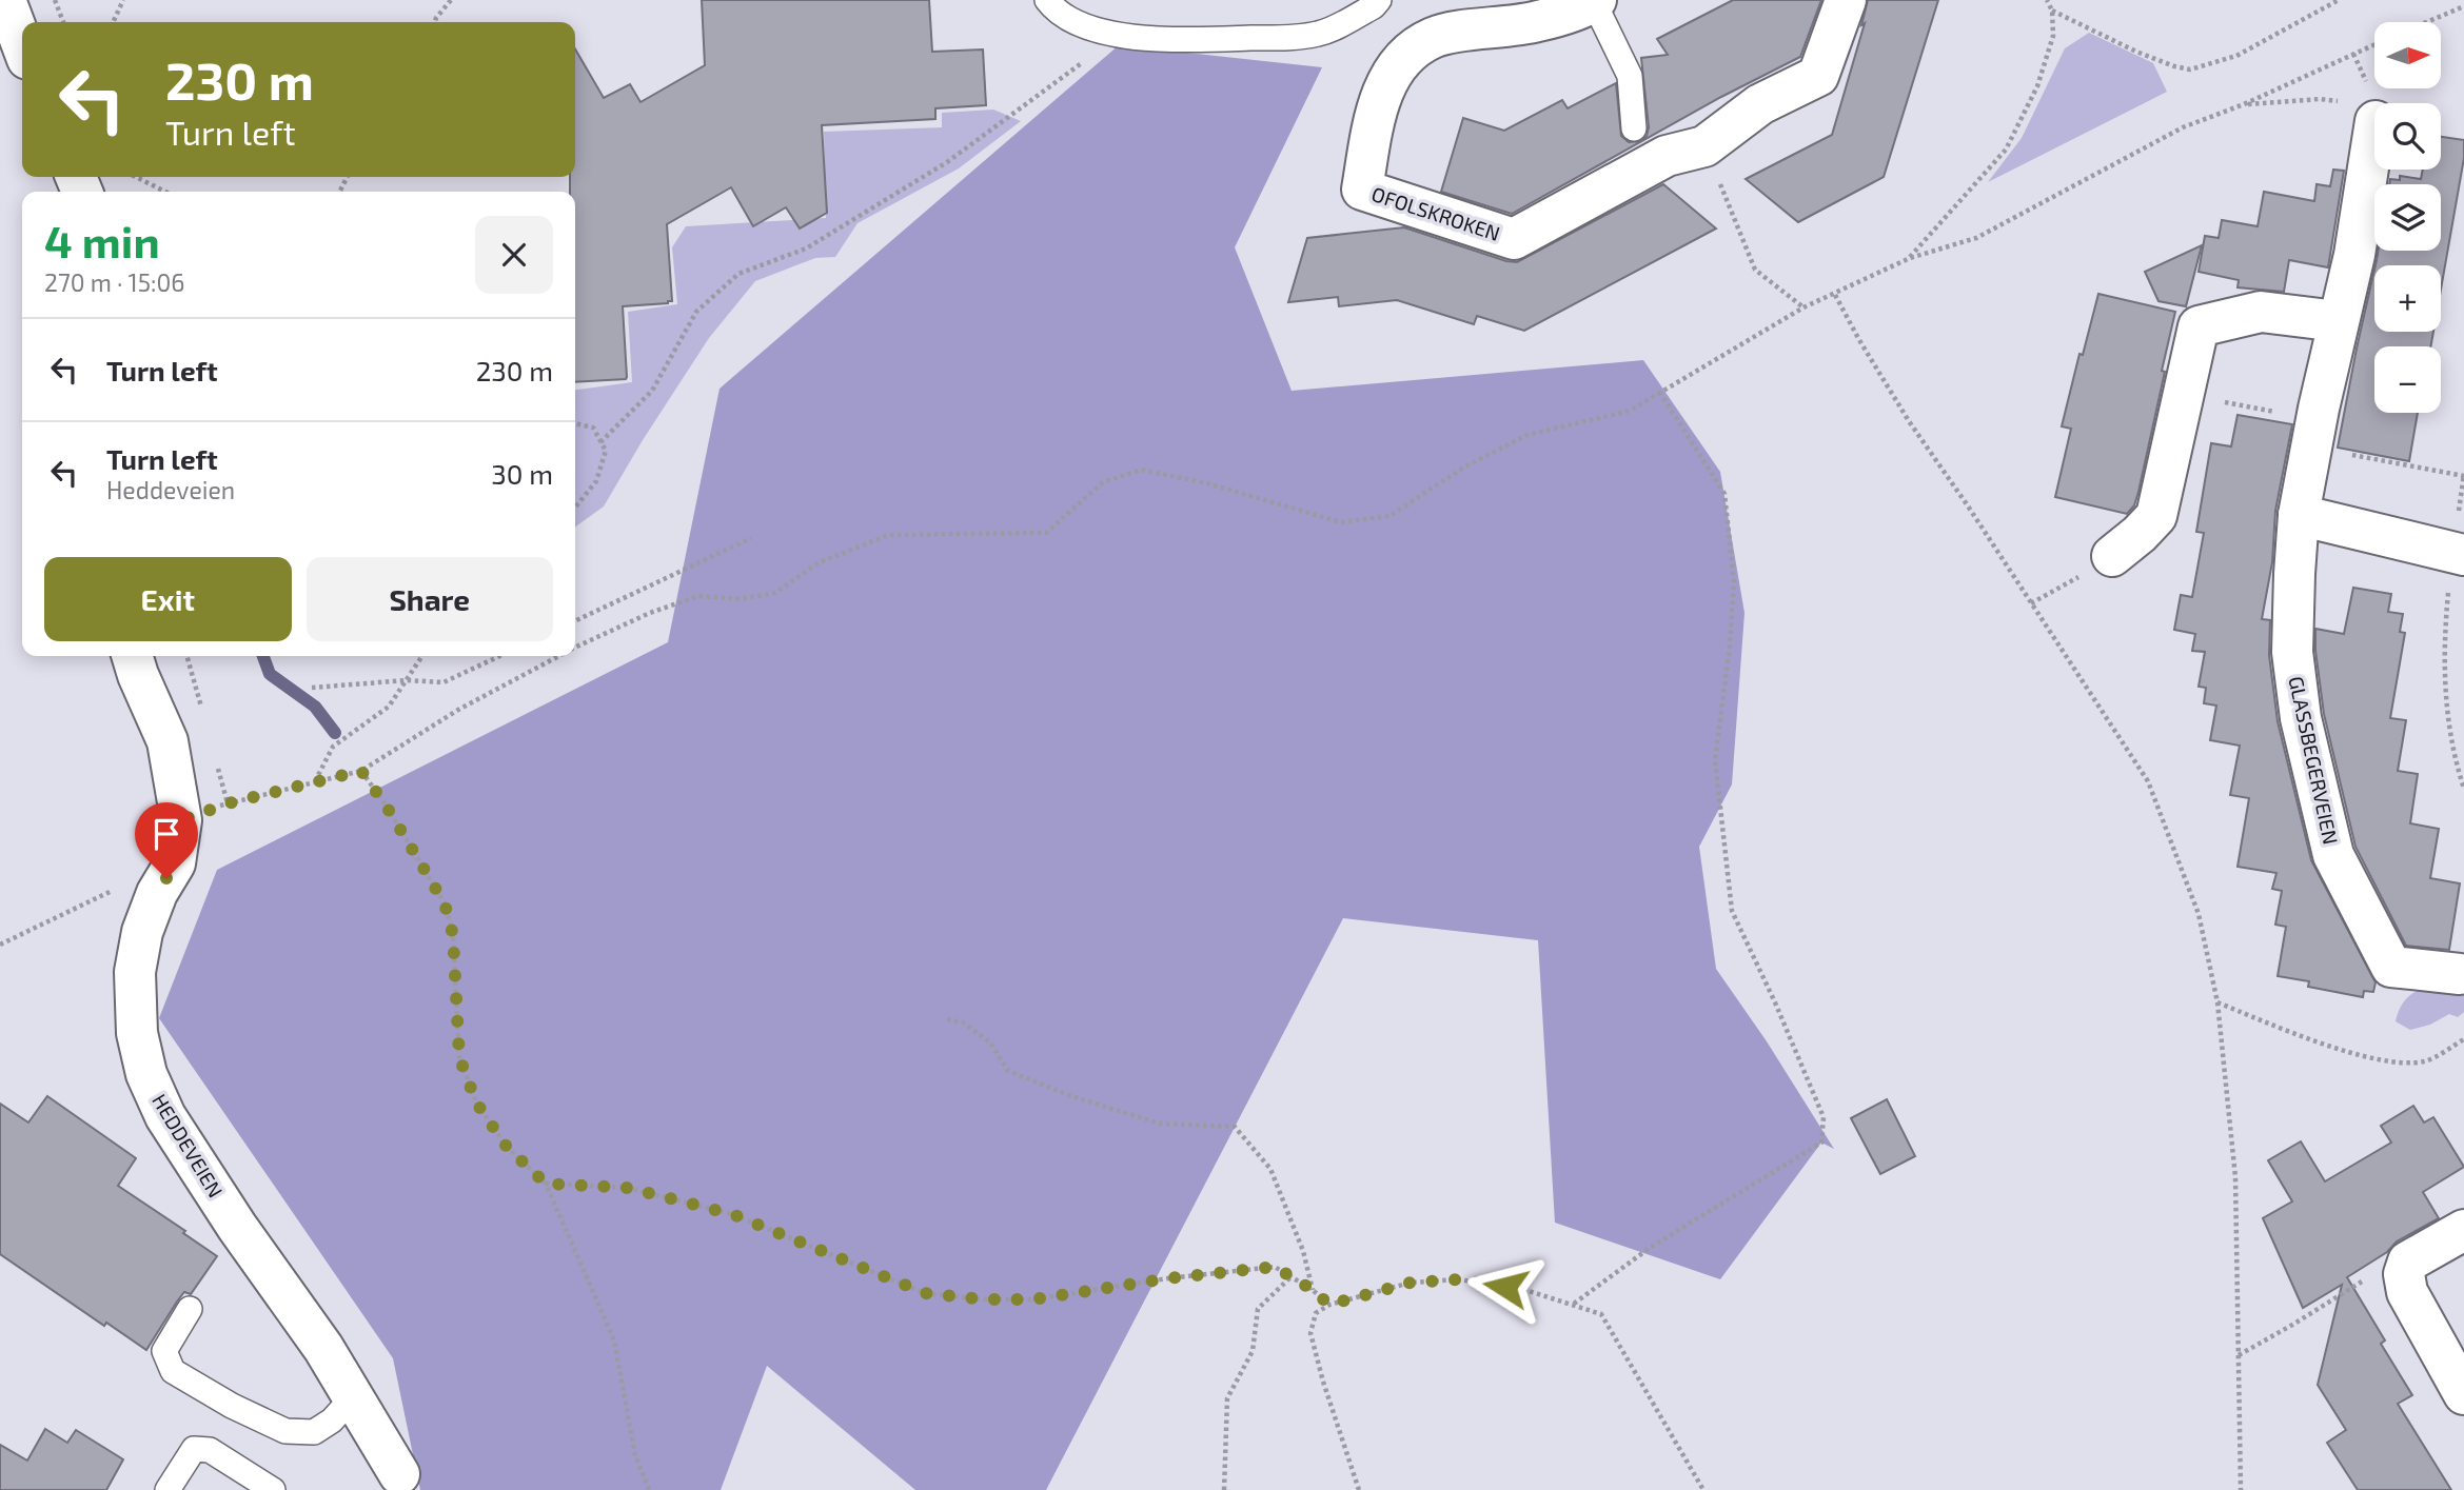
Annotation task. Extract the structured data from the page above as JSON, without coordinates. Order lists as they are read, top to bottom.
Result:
{
  "streets": {
    "street": ["OFOLSKROKEN", "GLASSBEGERVEIEN", "HEDDEVEIEN"]
  },
  "north": "right",
  "page": {
    "map_buttons": ["+", "−"],
    "turn": ["230 m", "Turn left"],
    "heading": ["4 min", "270 m · 15:06"],
    "list": [
      {
        "name": "Turn left",
        "value": "230 m"
      },
      {
        "name": "Turn left",
        "note": "Heddeveien",
        "value": "30 m"
      }
    ],
    "buttons": ["Exit", "Share"]
  }
}
